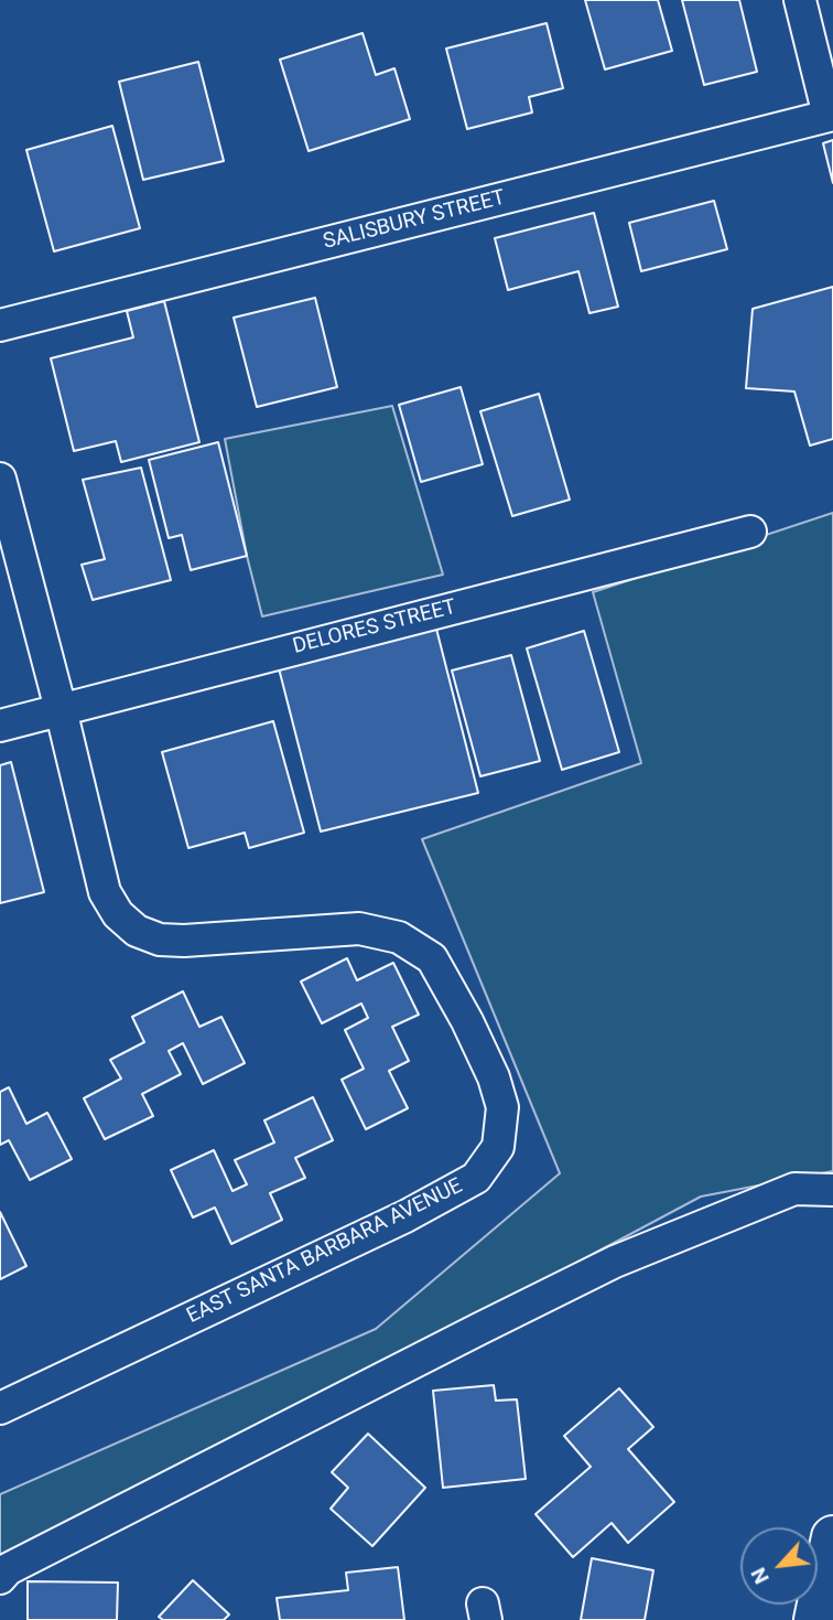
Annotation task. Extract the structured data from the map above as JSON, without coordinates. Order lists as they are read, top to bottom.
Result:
{
  "streets": {
    "street": ["SALISBURY STREET", "DELORES STREET", "EAST SANTA BARBARA AVENUE"]
  },
  "crossings": [
    ["DELORES STREET", "EAST SANTA BARBARA AVENUE"]
  ],
  "north": "bottom left"
}
